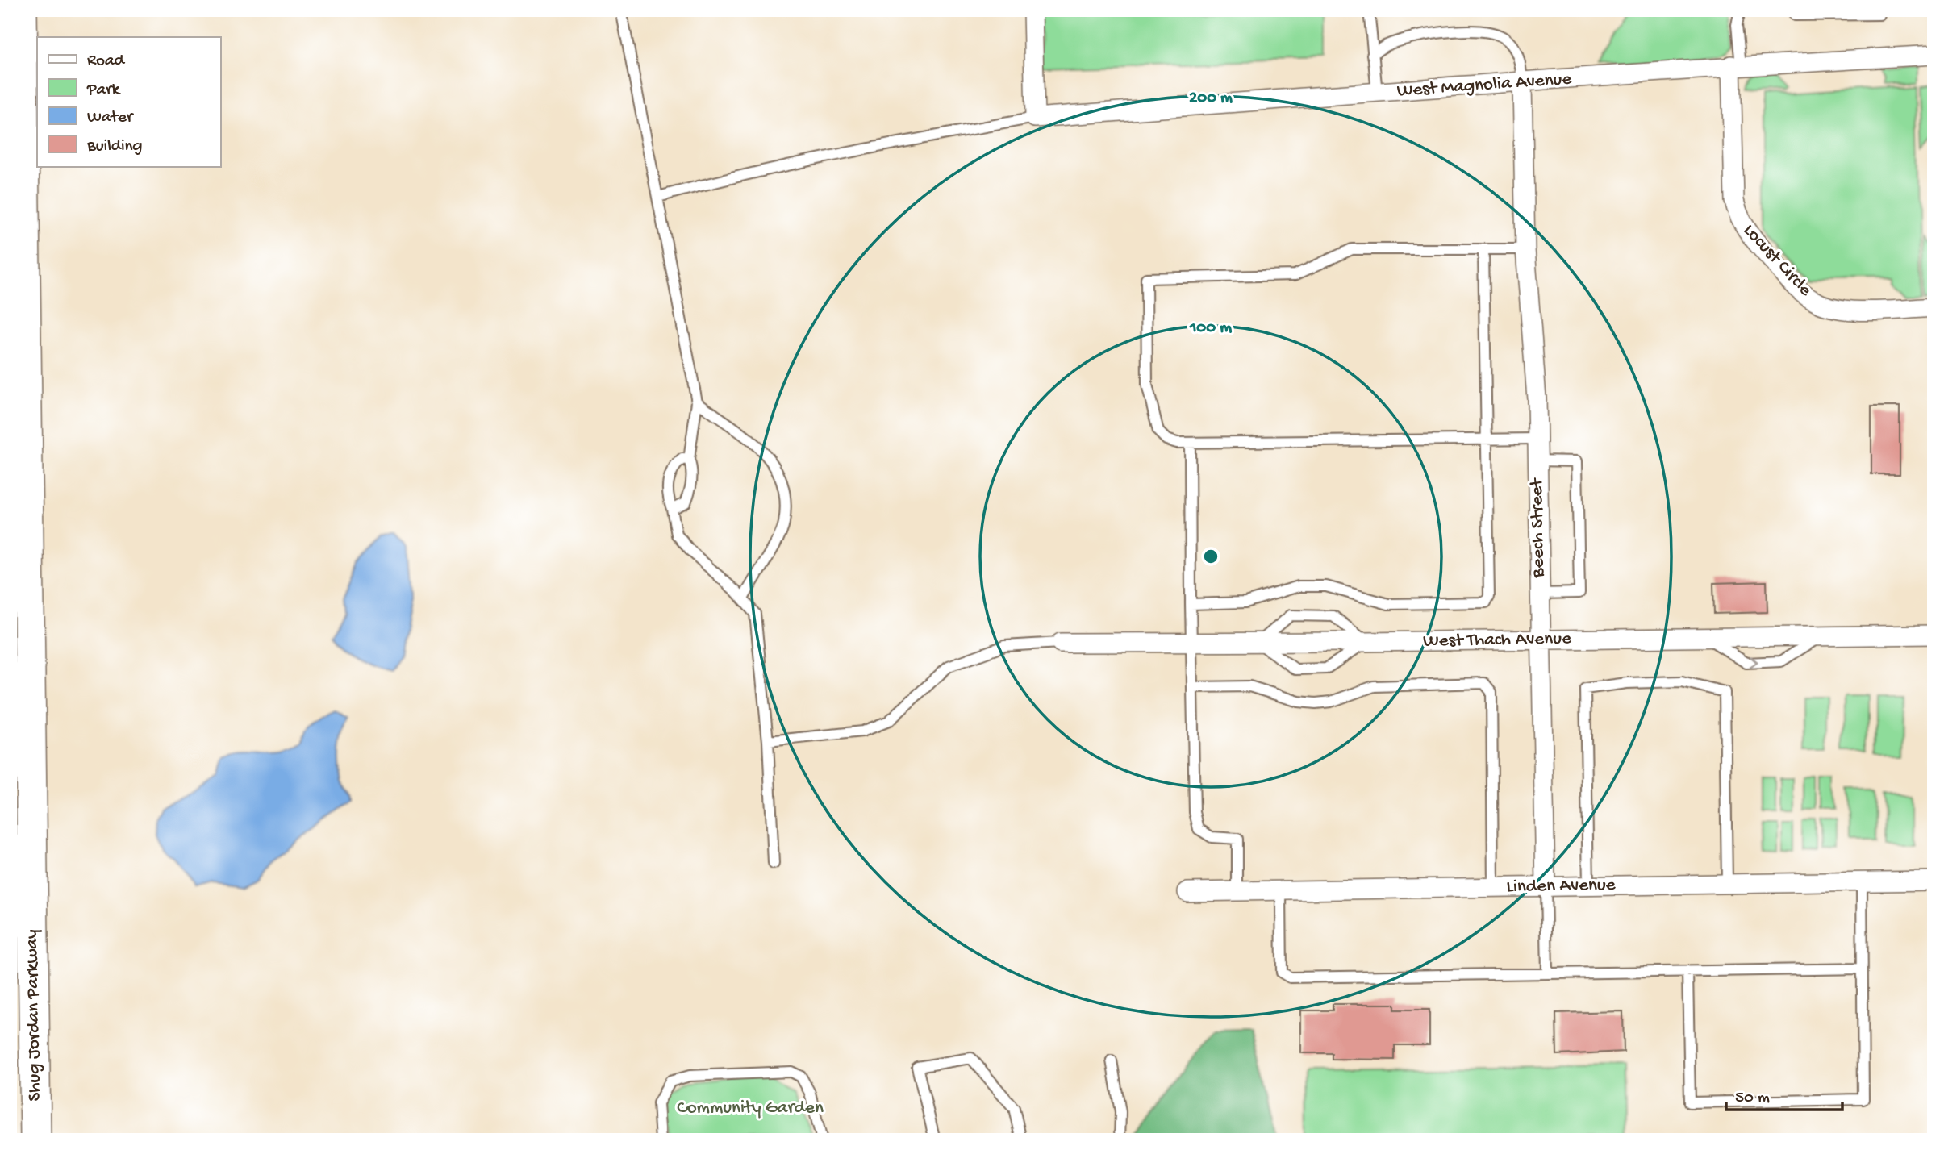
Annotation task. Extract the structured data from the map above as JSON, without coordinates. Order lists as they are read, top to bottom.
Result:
{
  "streets": {
    "main road": ["Shug Jordan Parkway"],
    "street": [
      "West Magnolia Avenue",
      "Locust Circle",
      "Beech Street",
      "West Thach Avenue",
      "Linden Avenue"
    ]
  },
  "crossings": [
    ["West Magnolia Avenue", "Locust Circle"],
    ["West Magnolia Avenue", "Beech Street"],
    ["Beech Street", "West Thach Avenue"],
    ["Beech Street", "Linden Avenue"]
  ],
  "parks": ["Community Garden"],
  "legend": [
    "Road",
    "Park",
    "Water",
    "Building"
  ],
  "scale_bar": "50 m",
  "rings": ["200 m", "100 m"]
}
